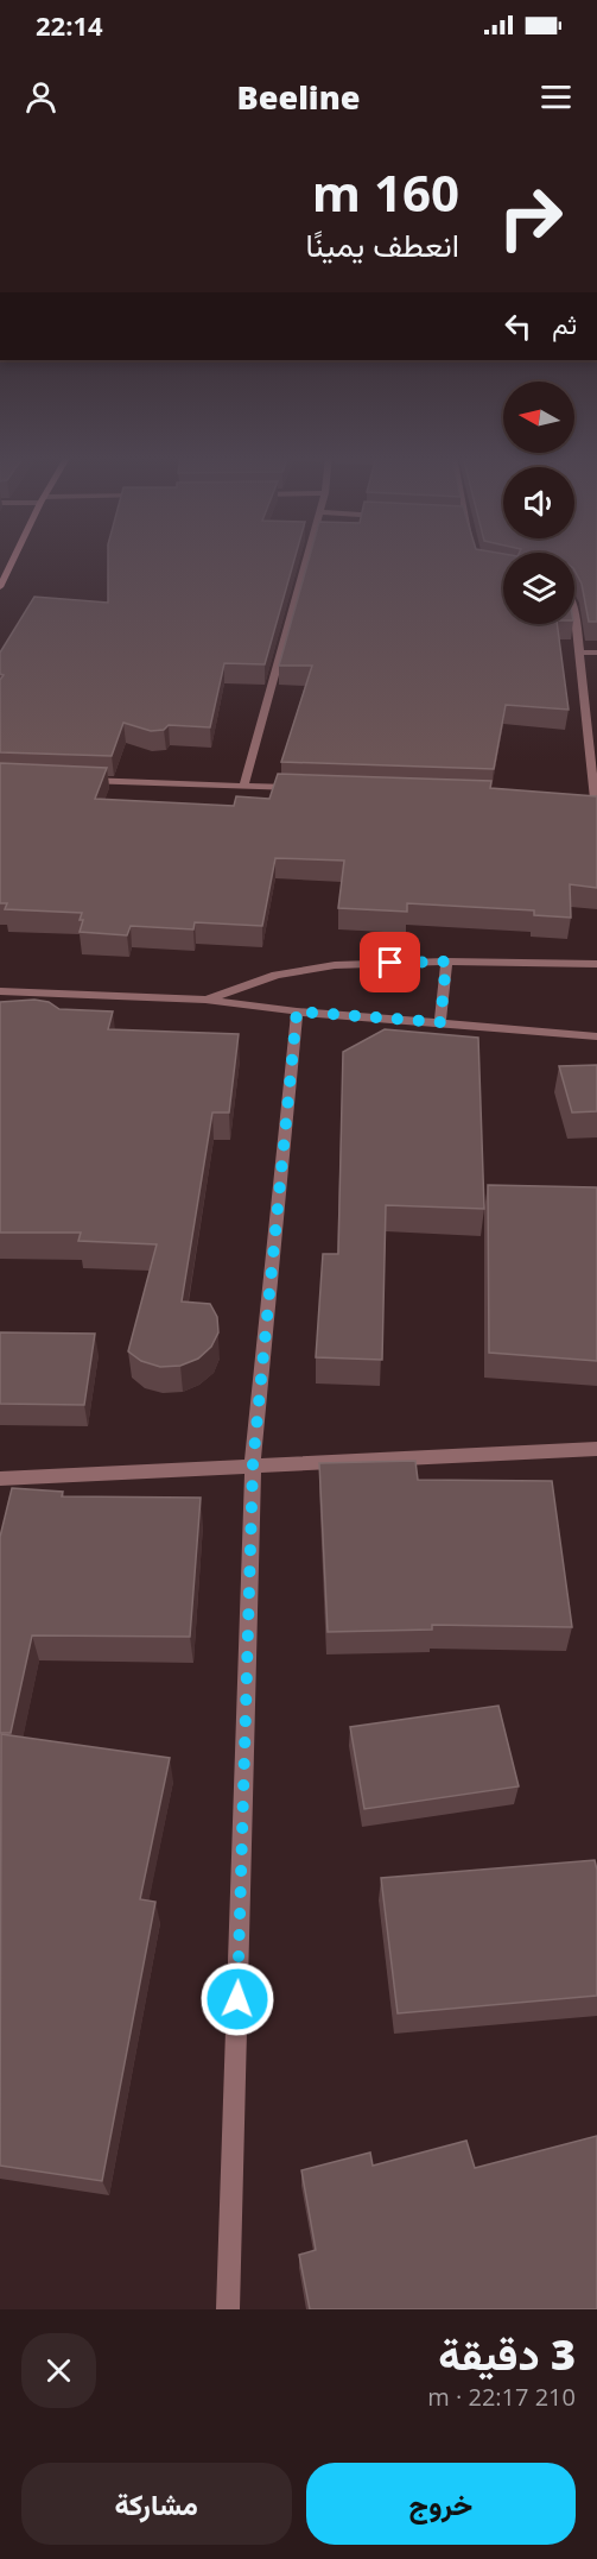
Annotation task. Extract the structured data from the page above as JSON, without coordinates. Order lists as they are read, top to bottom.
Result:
{
  "north": "left",
  "page": {
    "status": "22:14",
    "header": "Beeline",
    "turn": ["160 m", "انعطف يمينًا"],
    "then": "ثم",
    "heading": ["3 دقيقة", "210 m · 22:17"],
    "buttons": ["خروج", "مشاركة"]
  }
}
